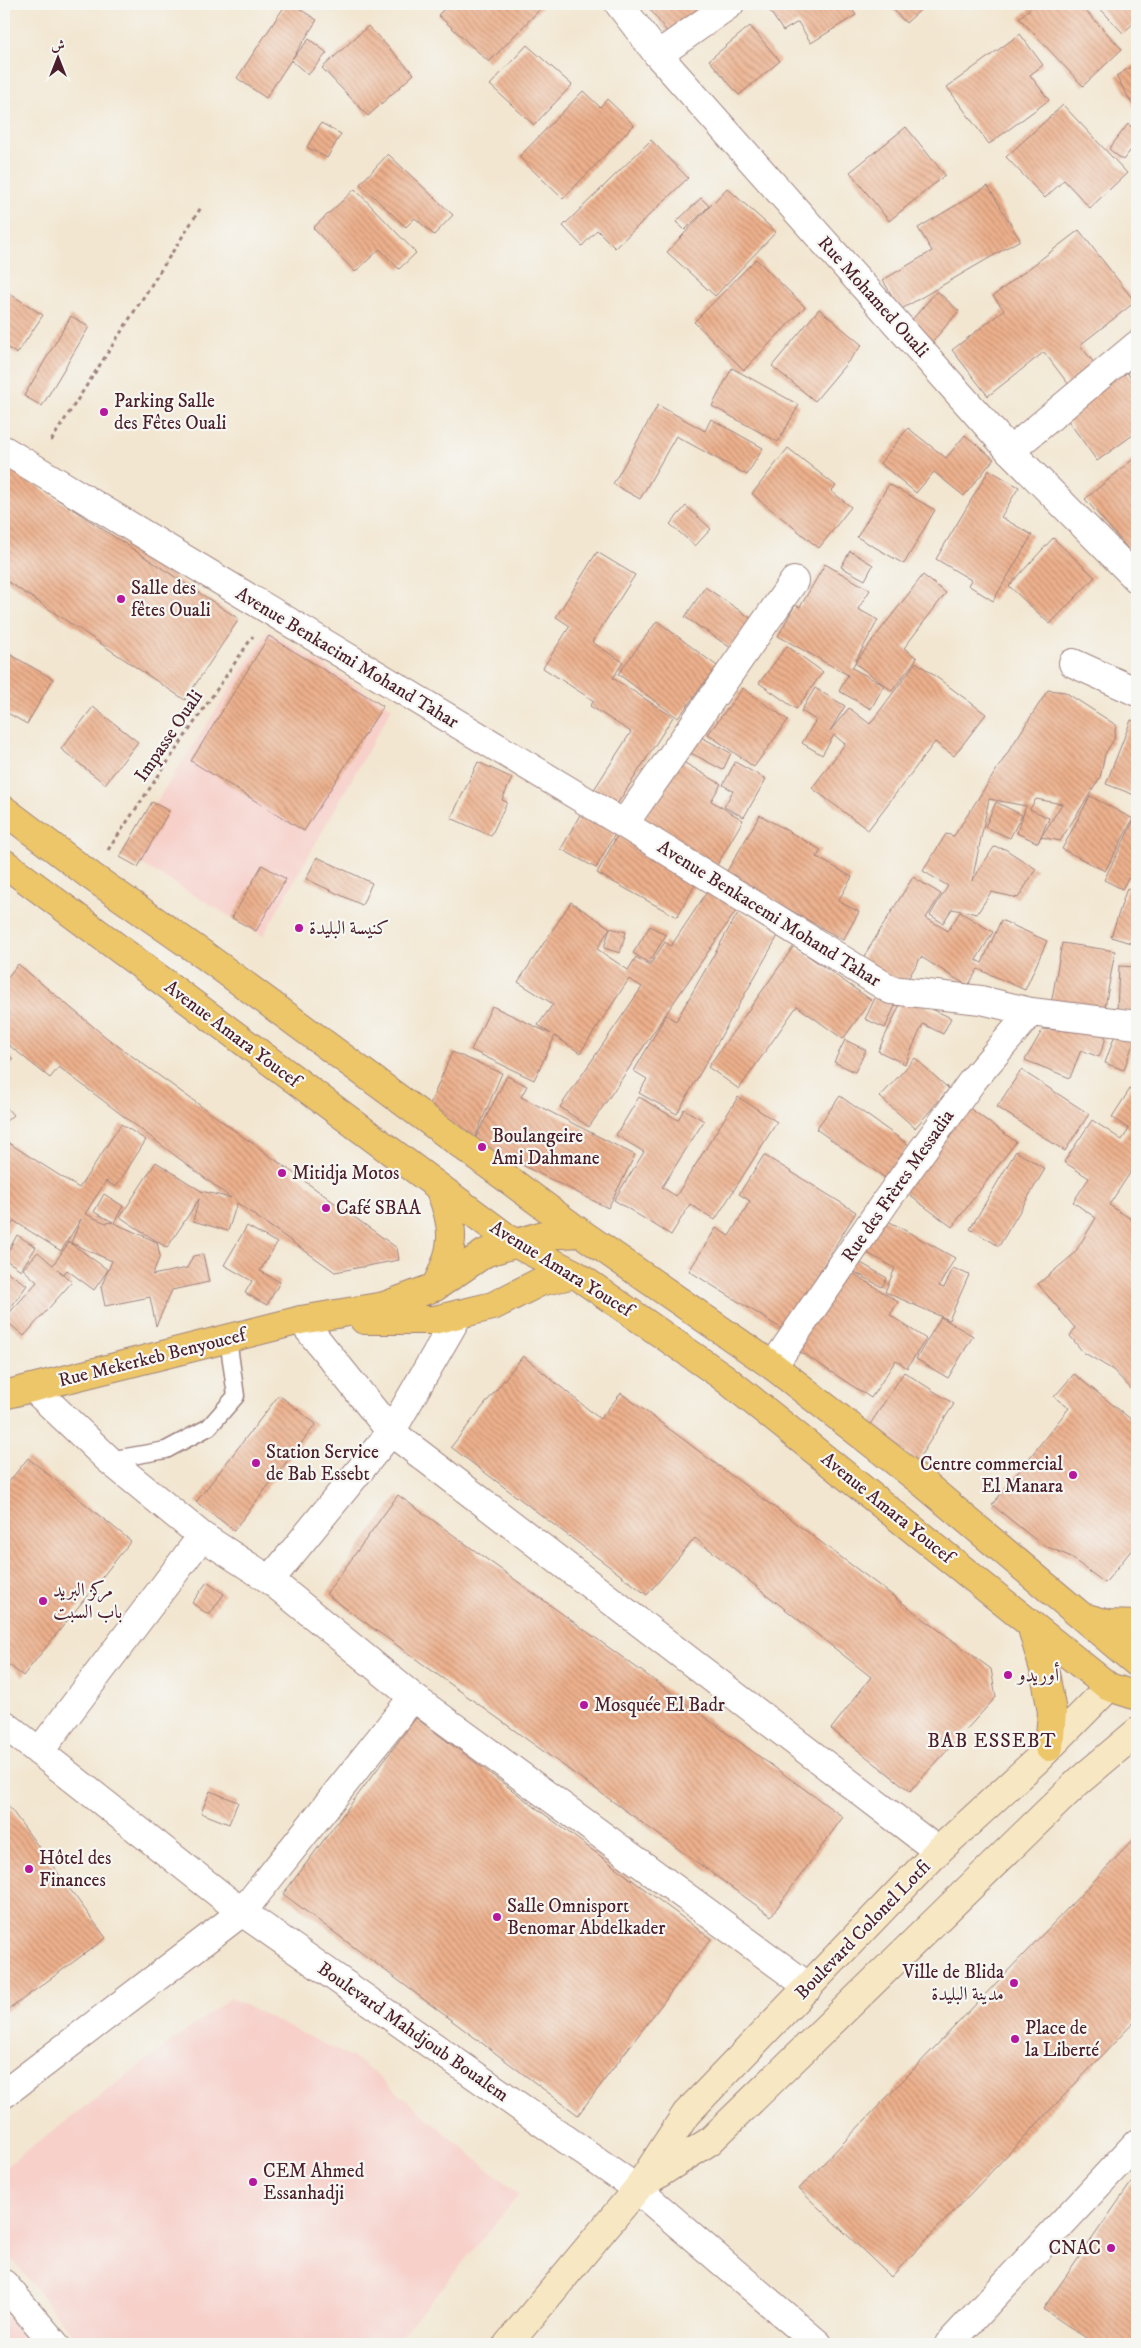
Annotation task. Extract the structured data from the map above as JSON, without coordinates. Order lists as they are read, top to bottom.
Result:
{
  "streets": {
    "main road": ["Avenue Amara Youcef", "Rue Mekerkeb Benyoucef", "Boulevard Colonel Lotfi"],
    "street": [
      "Rue Mohamed Ouali",
      "Avenue Benkacimi Mohand Tahar",
      "Avenue Benkacemi Mohand Tahar",
      "Rue des Frères Messadia",
      "Boulevard Mahdjoub Boualem"
    ],
    "path": ["Impasse Ouali"]
  },
  "crossings": [
    ["Avenue Benkacimi Mohand Tahar", "Impasse Ouali"],
    ["Avenue Benkacimi Mohand Tahar", "Avenue Benkacemi Mohand Tahar"],
    ["Impasse Ouali", "Avenue Amara Youcef"],
    ["Avenue Benkacemi Mohand Tahar", "Rue des Frères Messadia"],
    ["Avenue Amara Youcef", "Rue des Frères Messadia"],
    ["Avenue Amara Youcef", "Boulevard Colonel Lotfi"],
    ["Boulevard Colonel Lotfi", "Boulevard Mahdjoub Boualem"]
  ],
  "districts": ["BAB ESSEBT"],
  "places": [
    "Parking Salle des Fêtes Ouali",
    "Salle des fêtes Ouali",
    "كنيسة البليدة",
    "Boulangeire Ami Dahmane",
    "Mitidja Motos",
    "Café SBAA",
    "Station Service de Bab Essebt",
    "Centre commercial El Manara",
    "مركز البريد باب السبت",
    "أوريدو",
    "Mosquée El Badr",
    "Hôtel des Finances",
    "Salle Omnisport Benomar Abdelkader",
    "Ville de Blida مدينة البليدة",
    "Place de la Liberté",
    "CEM Ahmed Essanhadji",
    "CNAC"
  ],
  "north": "top"
}
